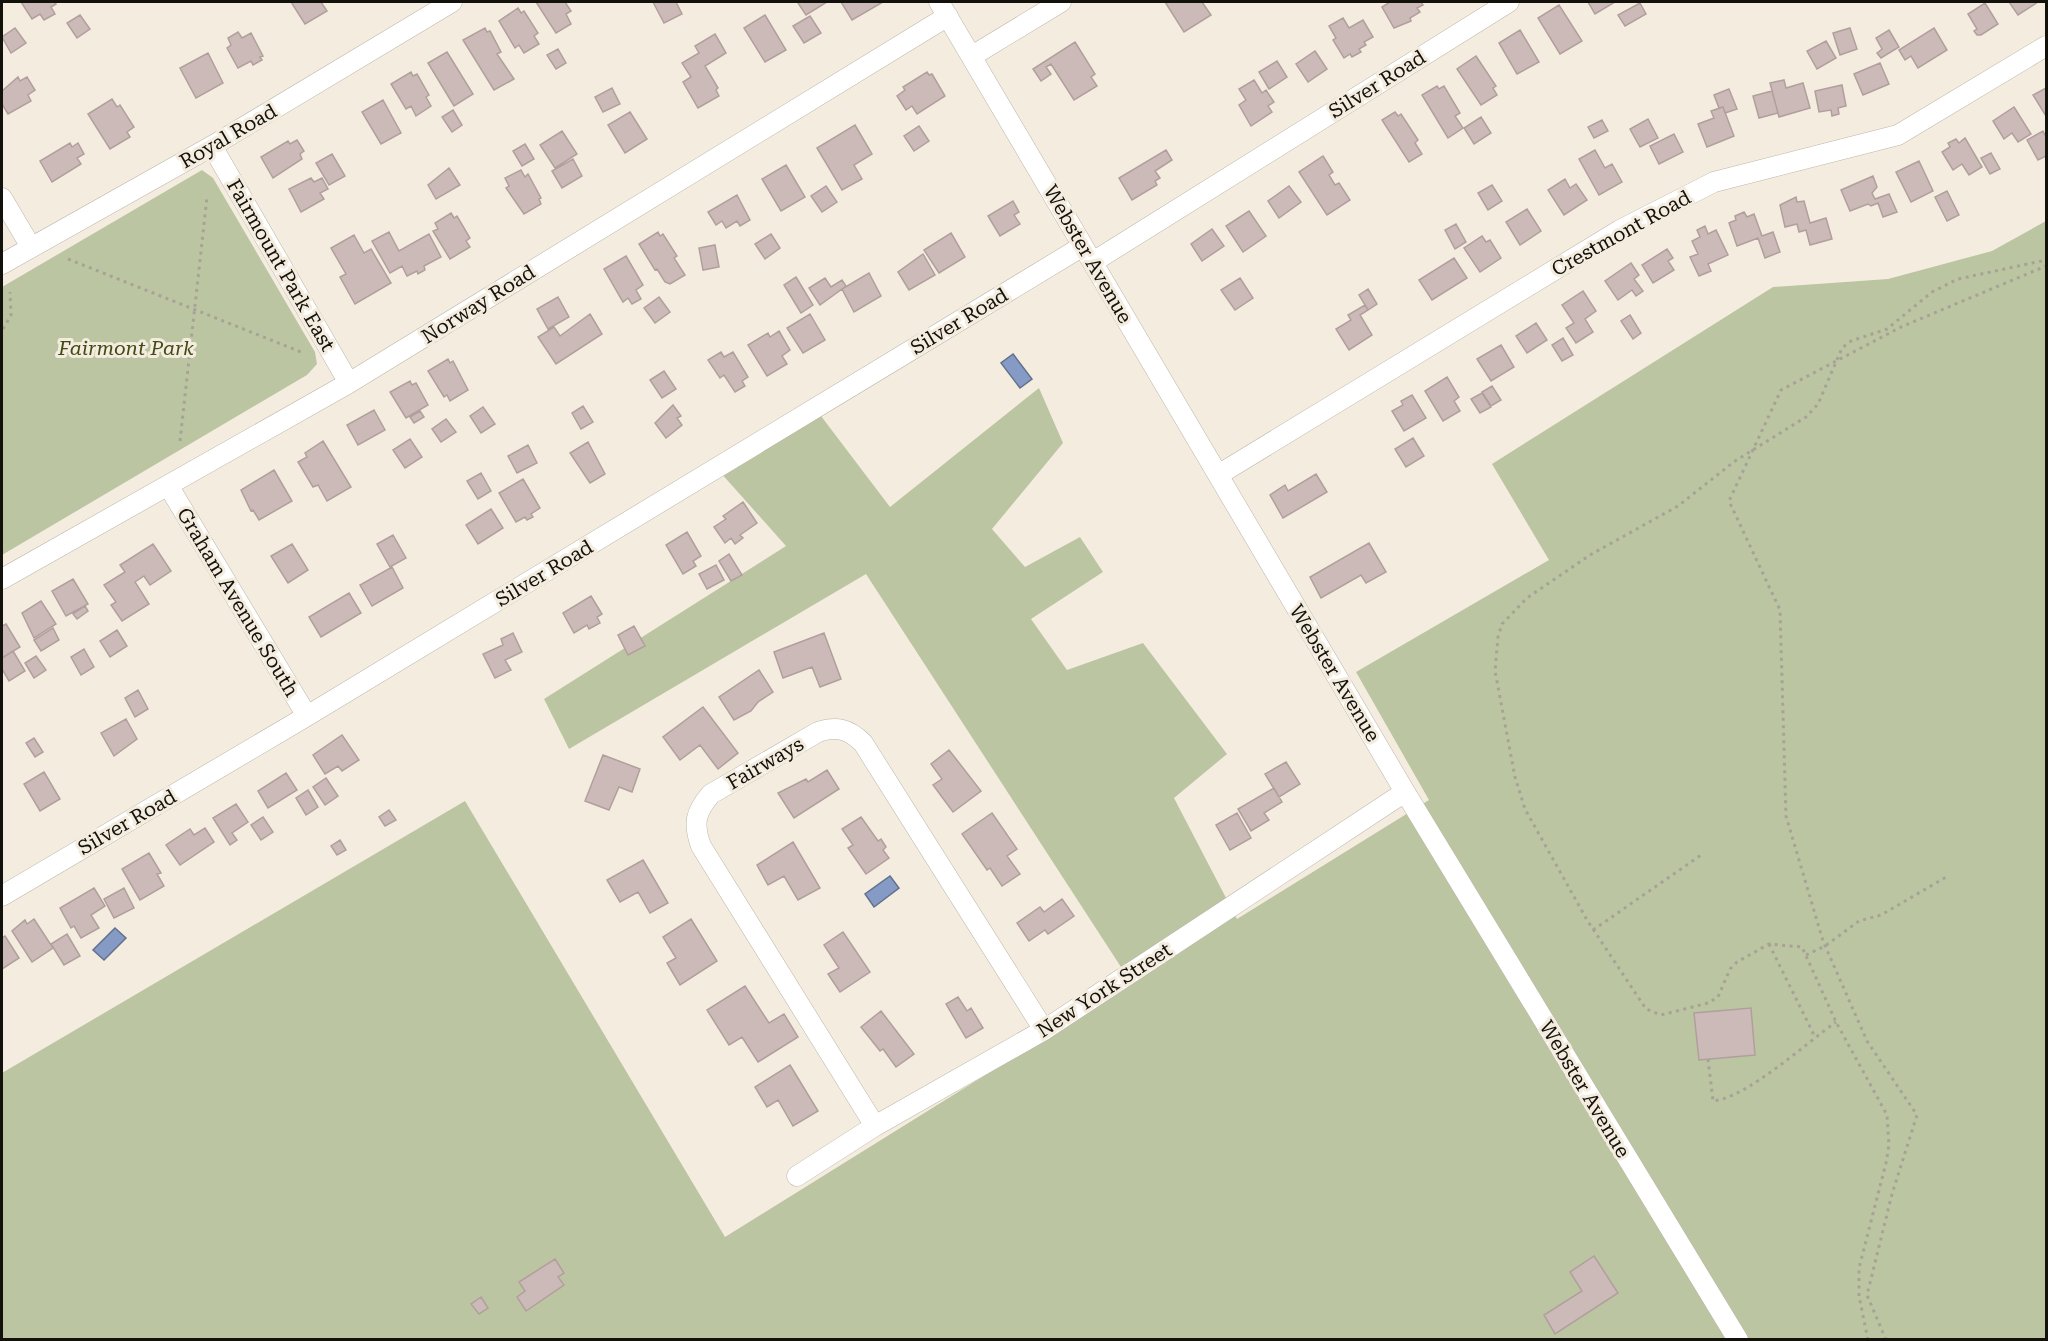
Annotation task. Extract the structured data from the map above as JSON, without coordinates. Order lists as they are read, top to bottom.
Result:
{
  "streets": {
    "street": [
      "Silver Road",
      "Royal Road",
      "Crestmont Road",
      "Webster Avenue",
      "Fairmount Park East",
      "Norway Road",
      "Graham Avenue South",
      "Fairways",
      "New York Street"
    ]
  },
  "crossings": [
    ["Silver Road", "Webster Avenue"],
    ["Silver Road", "Graham Avenue South"],
    ["Royal Road", "Fairmount Park East"],
    ["Crestmont Road", "Webster Avenue"],
    ["Webster Avenue", "Norway Road"],
    ["Webster Avenue", "New York Street"],
    ["Fairmount Park East", "Norway Road"],
    ["Norway Road", "Graham Avenue South"],
    ["Fairways", "New York Street"]
  ],
  "parks": ["Fairmont Park"]
}
